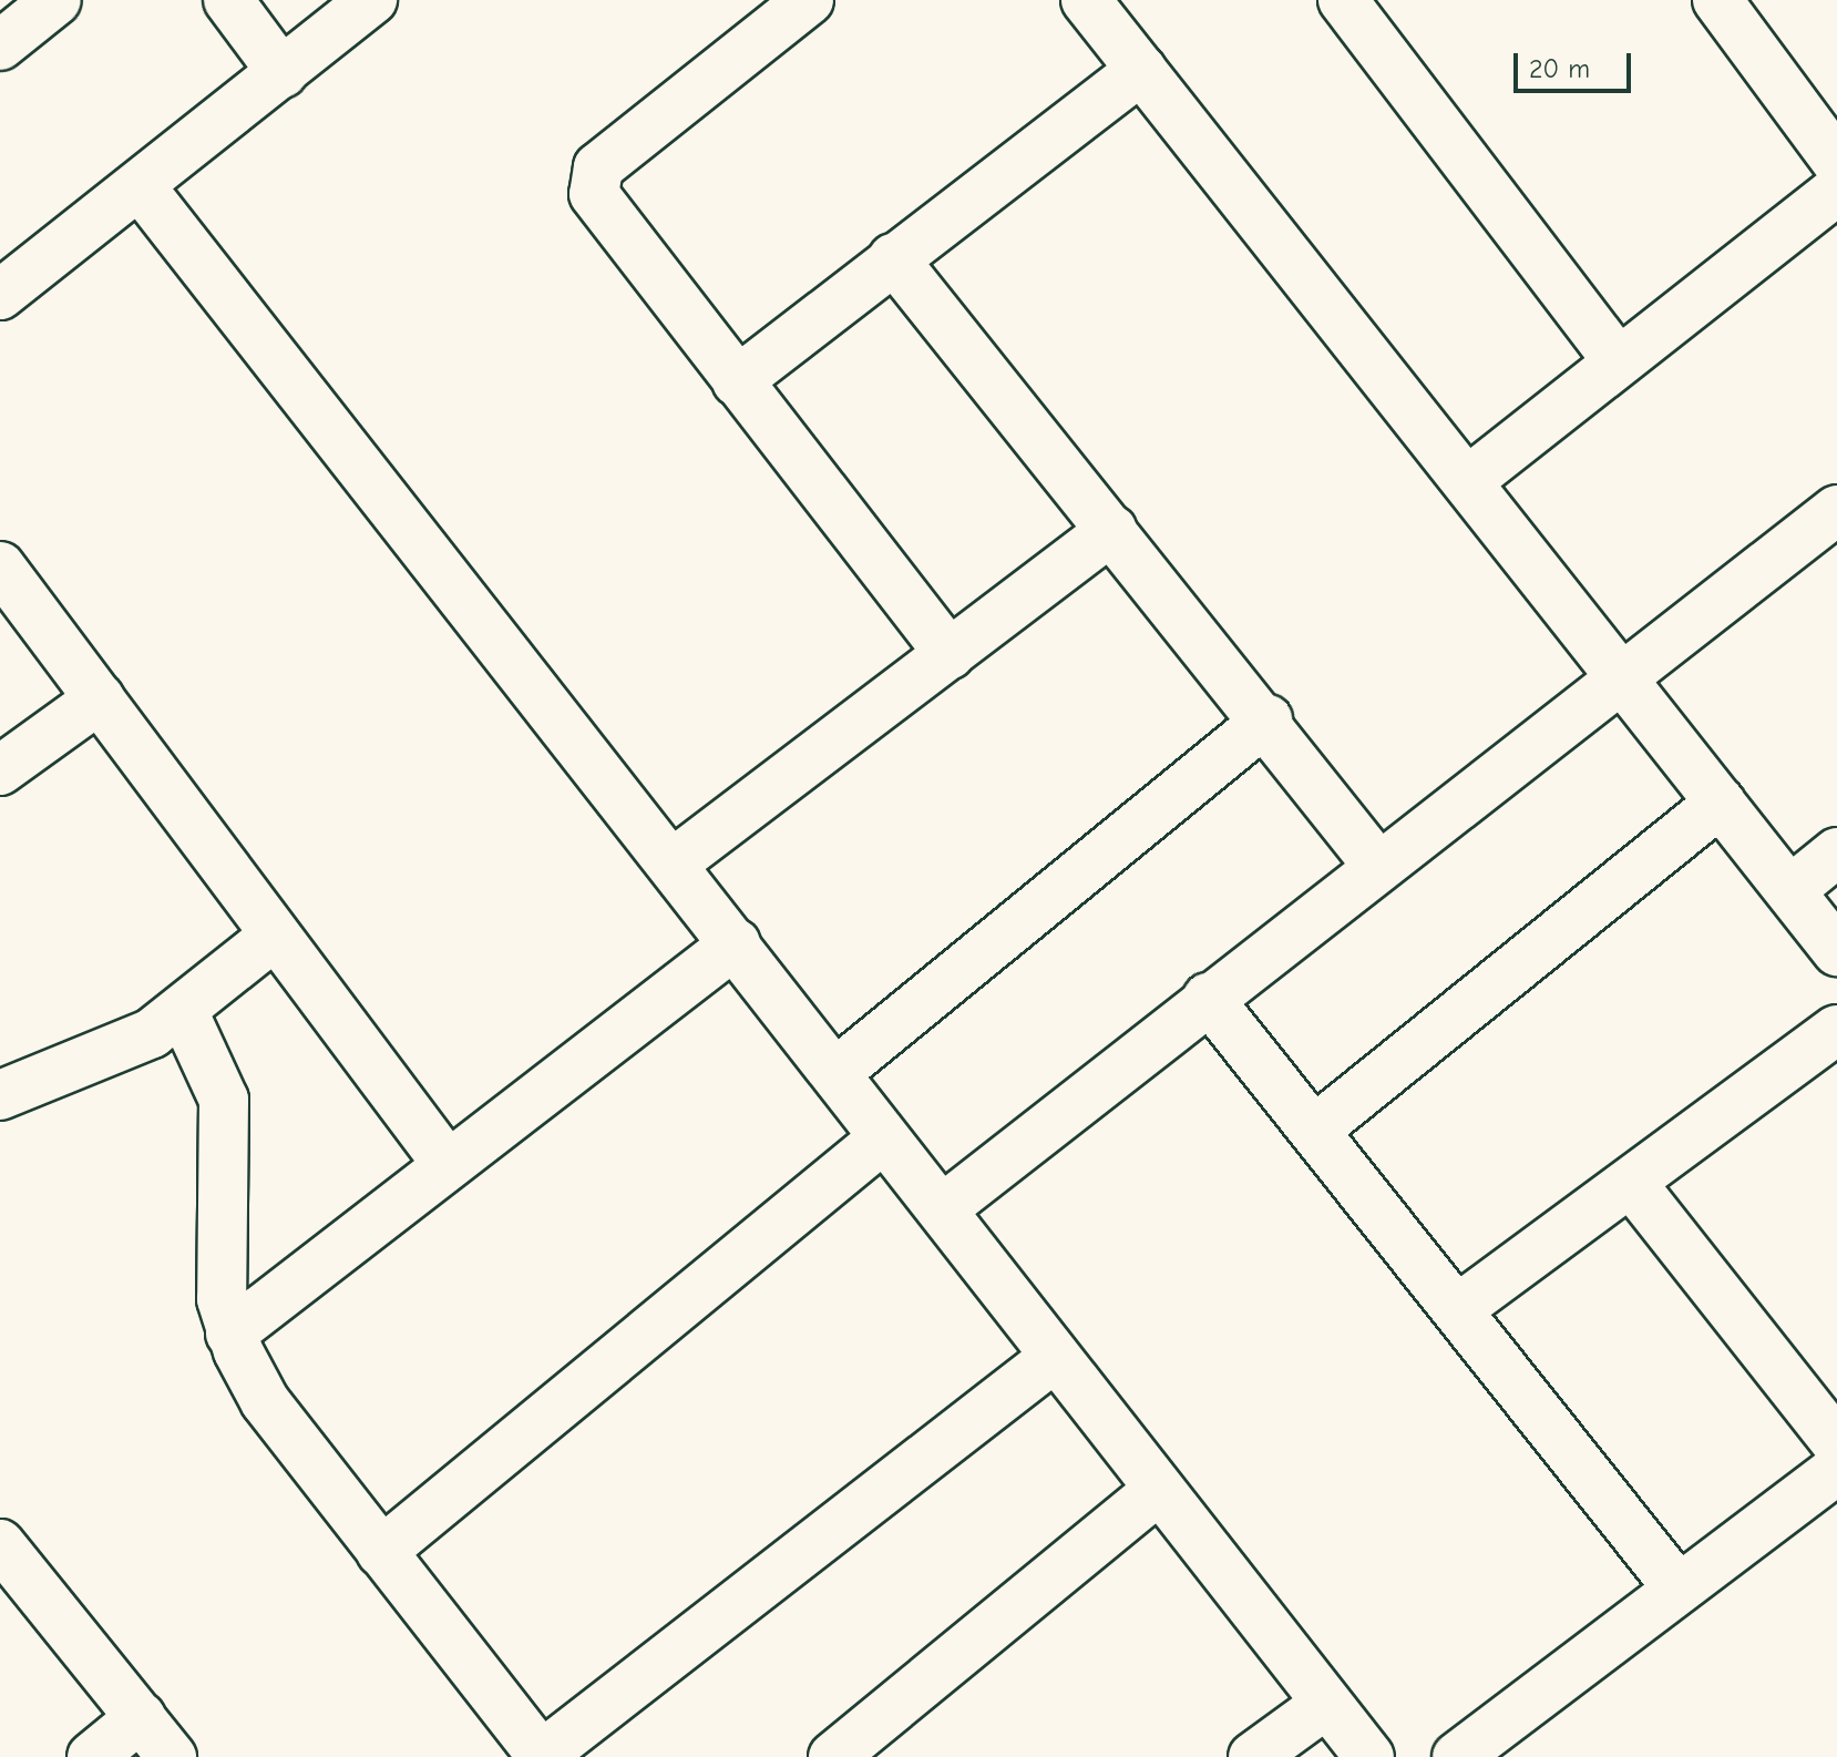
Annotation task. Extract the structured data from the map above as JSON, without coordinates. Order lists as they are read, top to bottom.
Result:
{
  "scale_bar": "20 m"
}
